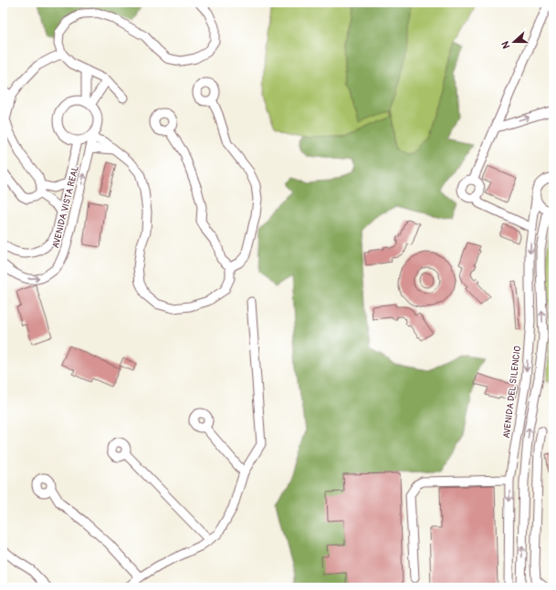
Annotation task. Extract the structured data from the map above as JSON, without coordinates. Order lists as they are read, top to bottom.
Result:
{
  "streets": {
    "street": ["AVENIDA VISTA REAL", "AVENIDA DEL SILENCIO"]
  },
  "north": "left"
}
